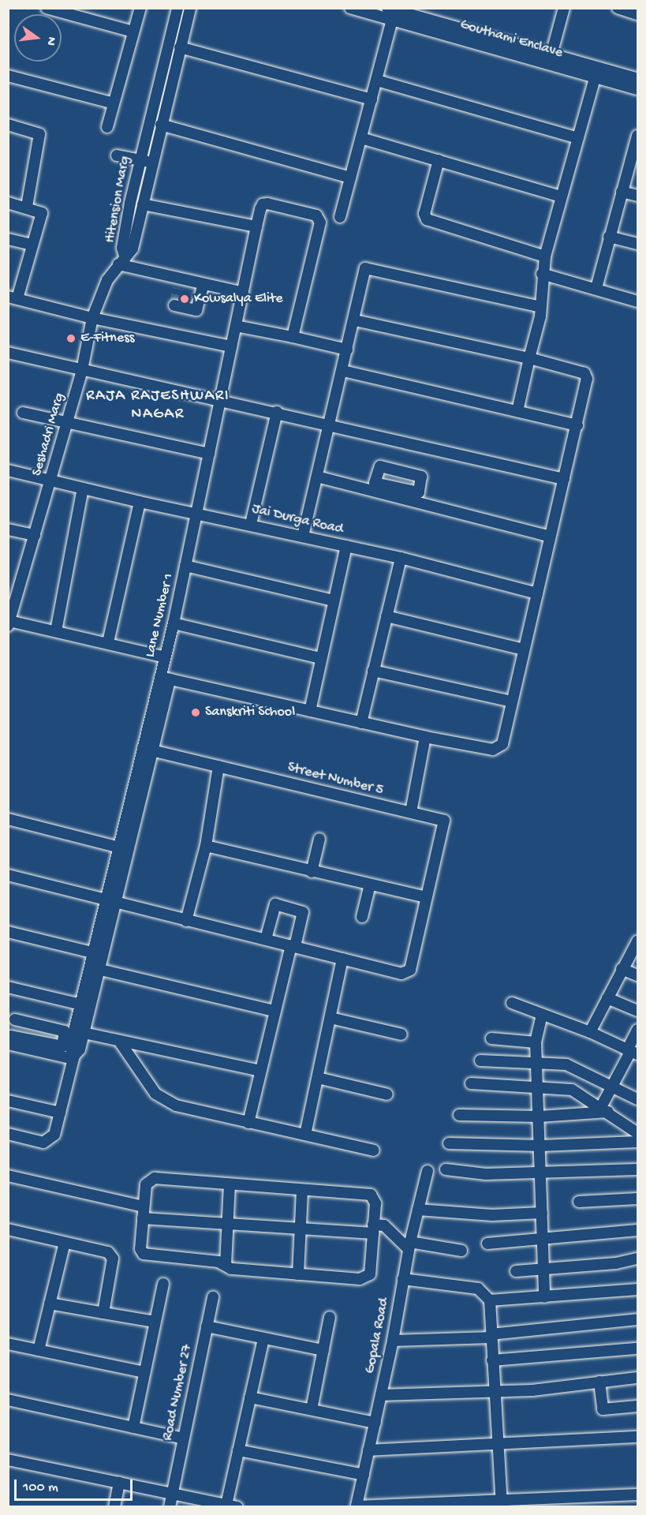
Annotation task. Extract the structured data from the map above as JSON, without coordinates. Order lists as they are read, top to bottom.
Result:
{
  "streets": {
    "street": [
      "Gouthami Enclave",
      "Hitension Marg",
      "Seshadri Marg",
      "Jai Durga Road",
      "Lane Number 1",
      "Street Number 5",
      "Gopala Road",
      "Road Number 27"
    ]
  },
  "crossings": [
    ["Hitension Marg", "Seshadri Marg"],
    ["Seshadri Marg", "Jai Durga Road"],
    ["Jai Durga Road", "Lane Number 1"],
    ["Lane Number 1", "Street Number 5"]
  ],
  "districts": ["RAJA RAJESHWARI NAGAR"],
  "places": ["Kowsalya Elite", "E-Fitness", "Sanskriti School"],
  "scale_bar": "100 m",
  "north": "right"
}
